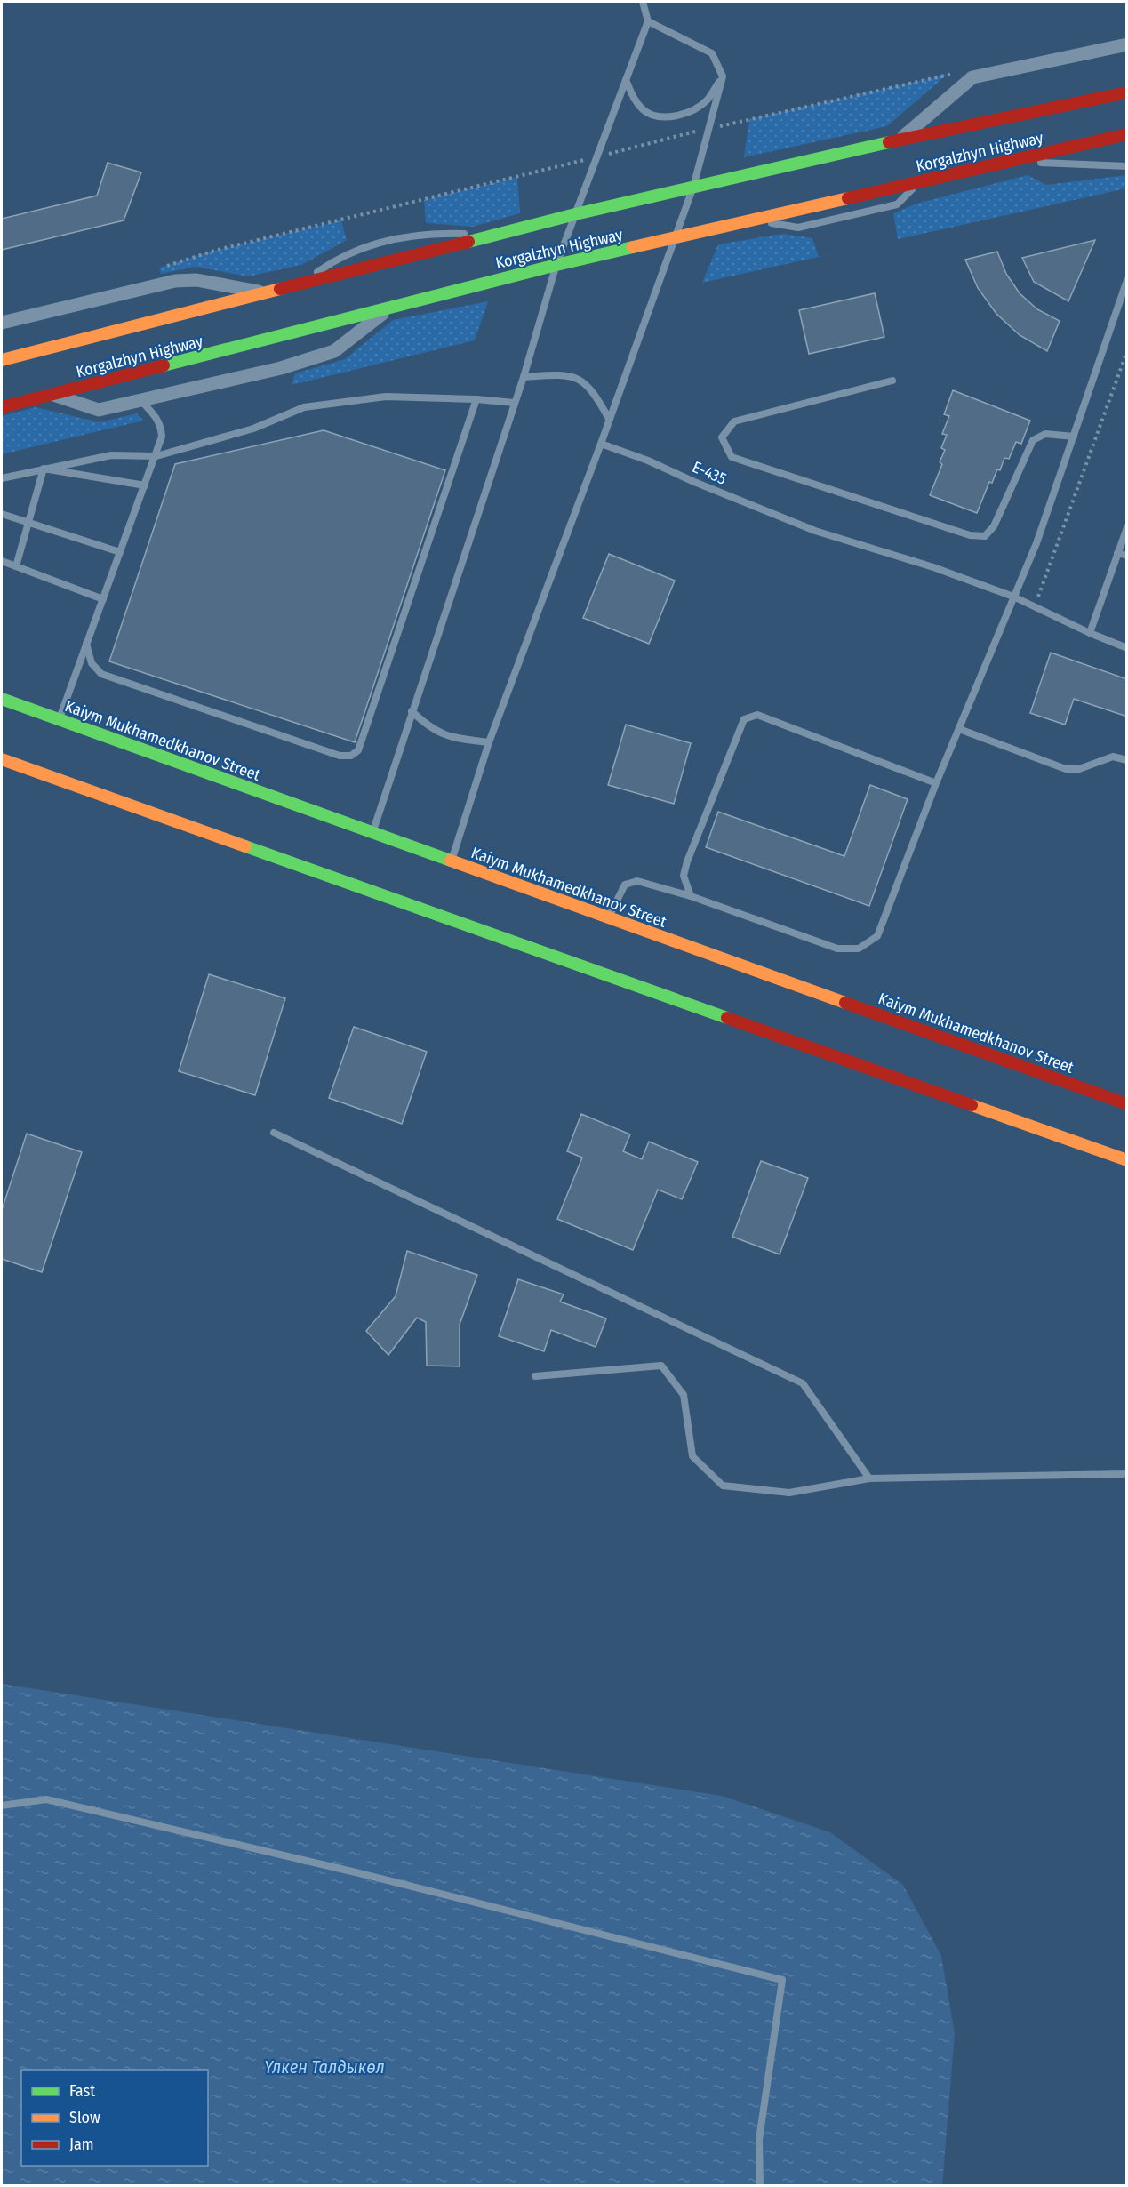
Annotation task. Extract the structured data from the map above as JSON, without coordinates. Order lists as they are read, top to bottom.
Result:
{
  "streets": {
    "main road": ["Korgalzhyn Highway", "Kaiym Mukhamedkhanov Street"],
    "lane": ["Е-435"]
  },
  "water": ["Үлкен Талдыкөл"],
  "legend": ["Fast", "Slow", "Jam"]
}
